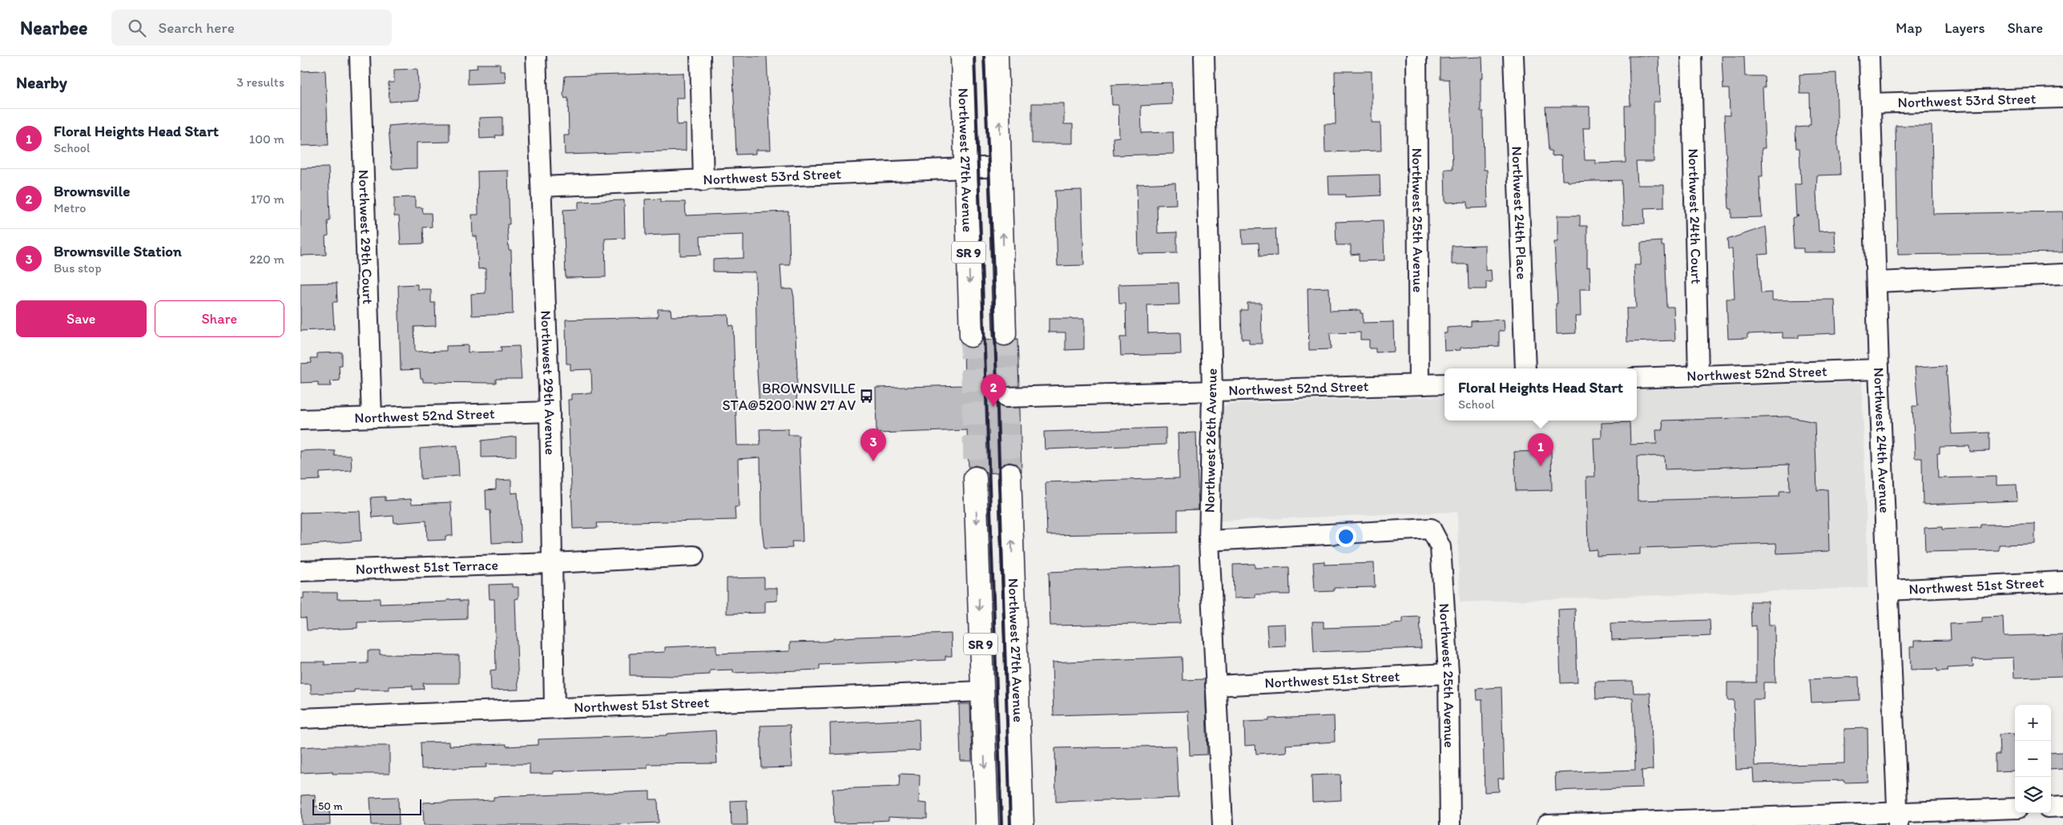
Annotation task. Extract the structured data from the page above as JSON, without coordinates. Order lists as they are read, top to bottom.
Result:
{
  "streets": {
    "main road": ["Northwest 27th Avenue", "SR 9"],
    "street": [
      "Northwest 53rd Street",
      "Northwest 24th Place",
      "Northwest 24th Court",
      "Northwest 25th Avenue",
      "Northwest 29th Court",
      "Northwest 52nd Street",
      "Northwest 29th Avenue",
      "Northwest 26th Avenue",
      "Northwest 24th Avenue",
      "Northwest 51st Terrace",
      "Northwest 51st Street"
    ]
  },
  "crossings": [
    ["Northwest 53rd Street", "Northwest 27th Avenue"],
    ["Northwest 53rd Street", "SR 9"],
    ["Northwest 53rd Street", "Northwest 29th Avenue"],
    ["Northwest 53rd Street", "Northwest 24th Avenue"],
    ["Northwest 24th Court", "Northwest 52nd Street"],
    ["Northwest 25th Avenue", "Northwest 52nd Street"],
    ["Northwest 25th Avenue", "Northwest 26th Avenue"],
    ["Northwest 25th Avenue", "Northwest 51st Street"],
    ["Northwest 29th Court", "Northwest 52nd Street"],
    ["SR 9", "Northwest 51st Street"],
    ["Northwest 52nd Street", "Northwest 29th Avenue"],
    ["Northwest 52nd Street", "Northwest 26th Avenue"],
    ["Northwest 52nd Street", "Northwest 24th Avenue"],
    ["Northwest 29th Avenue", "Northwest 51st Terrace"],
    ["Northwest 29th Avenue", "Northwest 51st Street"],
    ["Northwest 26th Avenue", "Northwest 51st Street"],
    ["Northwest 24th Avenue", "Northwest 51st Street"]
  ],
  "places": {
    "bus stop": ["BROWNSVILLE STA@5200 NW 27 AV"]
  },
  "scale_bar": "50 m",
  "page": {
    "header": "Nearbee",
    "search": "Search here",
    "nav": ["Map", "Layers", "Share"],
    "heading": ["Nearby", "3 results"],
    "list": [
      {
        "mark": "1",
        "name": "Floral Heights Head Start",
        "note": "School",
        "value": "100 m"
      },
      {
        "mark": "2",
        "name": "Brownsville",
        "note": "Metro",
        "value": "170 m"
      },
      {
        "mark": "3",
        "name": "Brownsville Station",
        "note": "Bus stop",
        "value": "220 m"
      }
    ],
    "buttons": ["Save", "Share"],
    "popup": ["Floral Heights Head Start", "School"],
    "pins": ["2", "3", "1"],
    "map_buttons": ["+", "−"],
    "scale": "50 m"
  }
}
